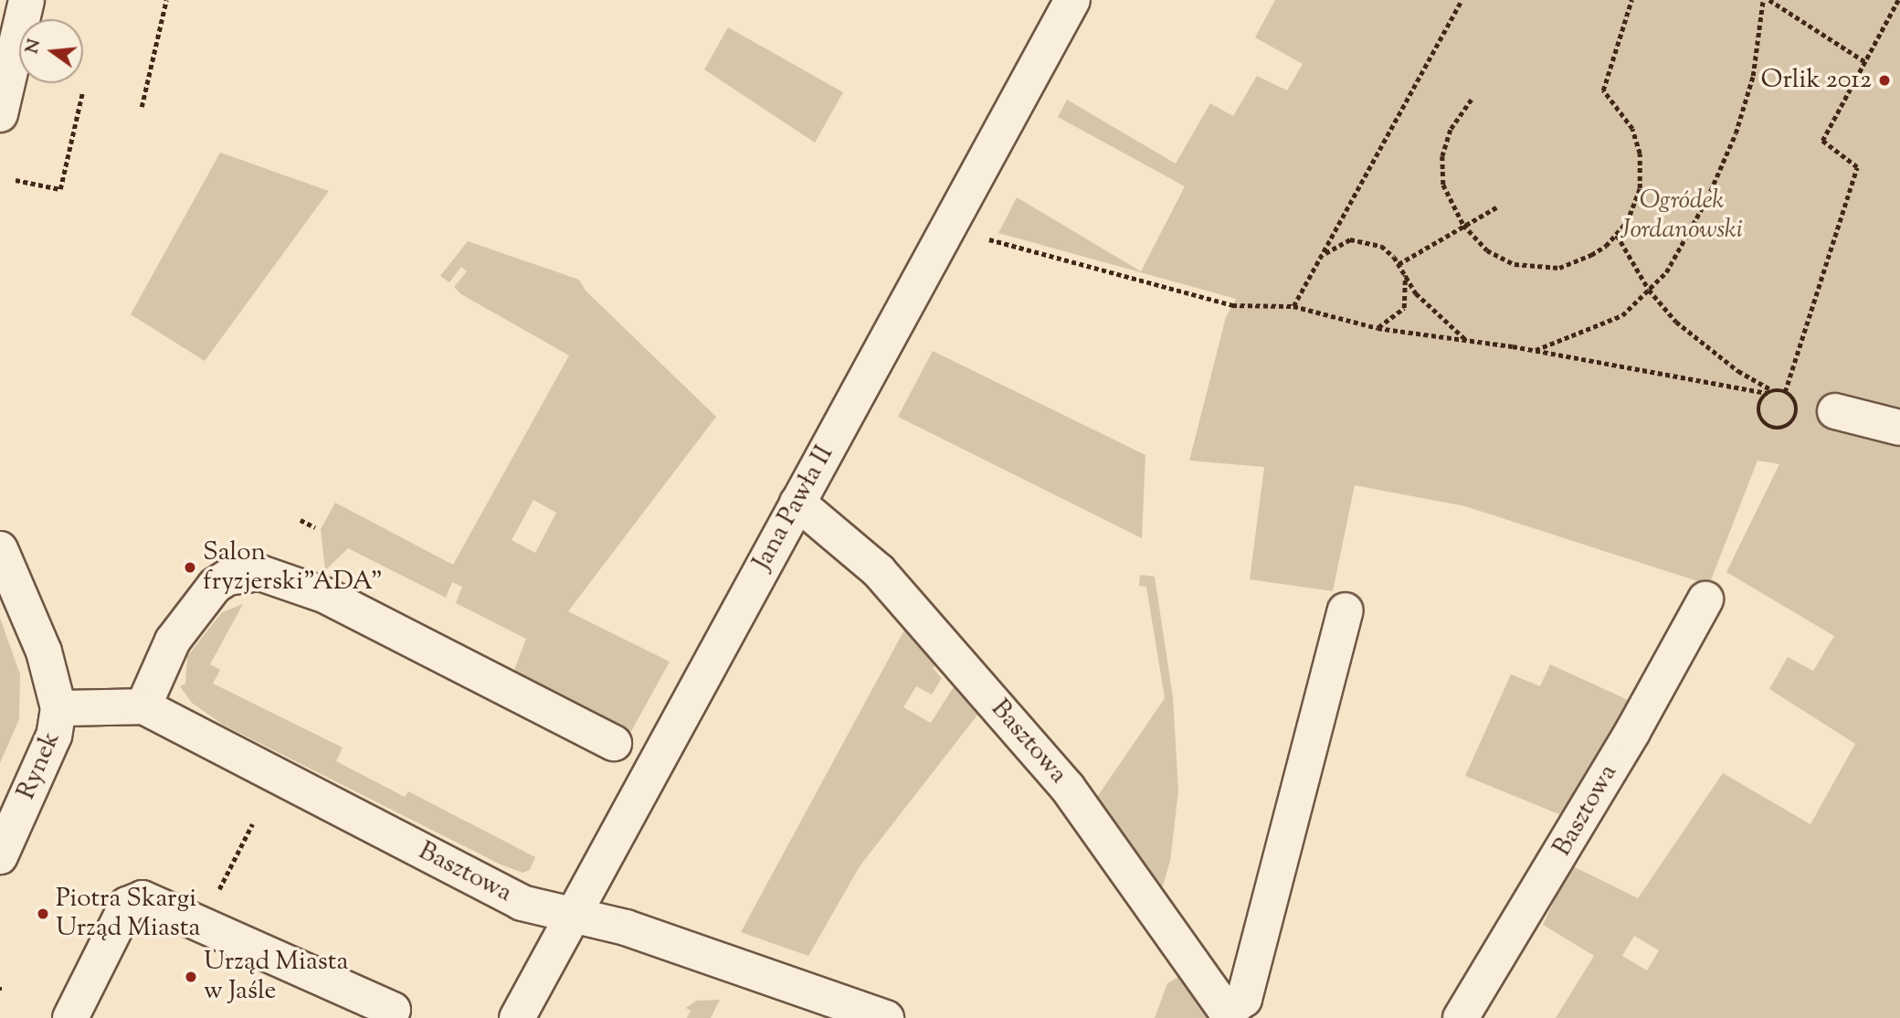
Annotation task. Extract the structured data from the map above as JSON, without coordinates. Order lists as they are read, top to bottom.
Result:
{
  "streets": {
    "street": ["Jana Pawła II", "Basztowa", "Rynek"]
  },
  "crossings": [
    ["Jana Pawła II", "Basztowa"],
    ["Basztowa", "Rynek"]
  ],
  "parks": ["Ogródek Jordanowski"],
  "places": [
    "Orlik 2012",
    "Salon fryzjerski\"ADA\"",
    "Piotra Skargi Urząd Miasta",
    "Urząd Miasta w Jaśle"
  ],
  "north": "left"
}
